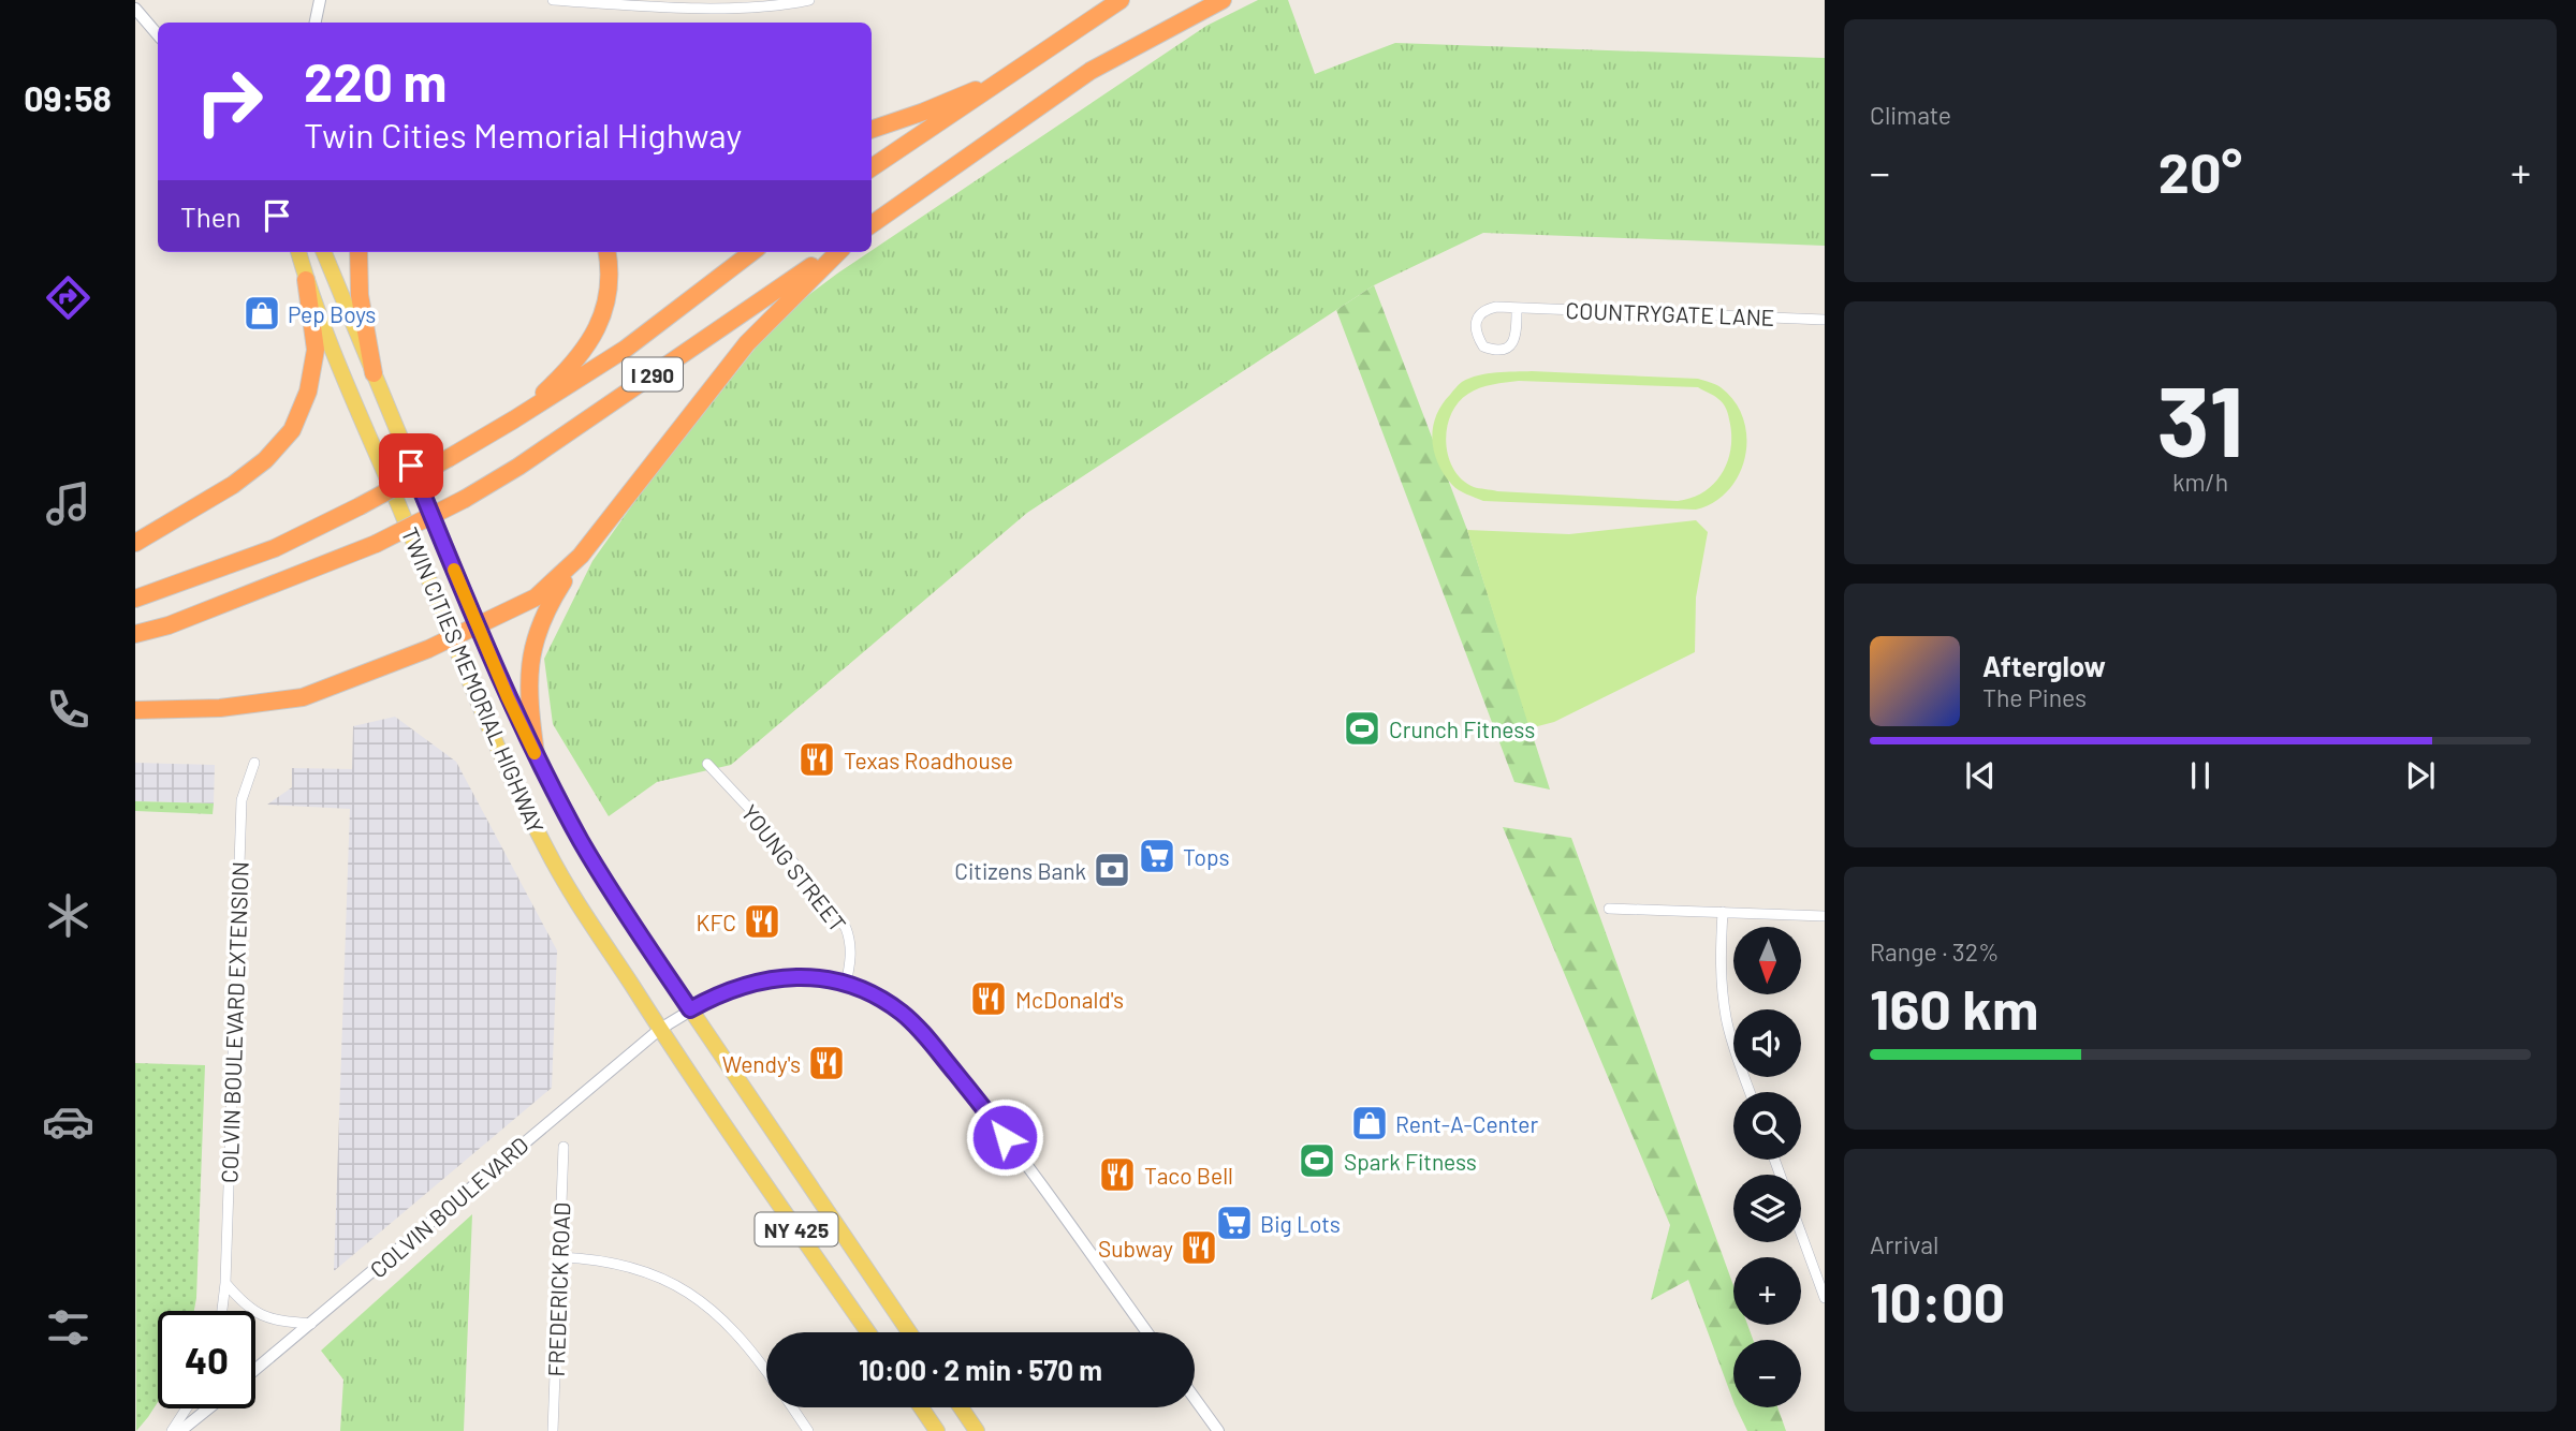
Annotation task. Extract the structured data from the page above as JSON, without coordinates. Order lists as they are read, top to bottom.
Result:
{
  "streets": {
    "highway": ["I 290"],
    "main road": ["TWIN CITIES MEMORIAL HIGHWAY", "NY 425"],
    "street": [
      "COUNTRYGATE LANE",
      "YOUNG STREET",
      "COLVIN BOULEVARD EXTENSION",
      "COLVIN BOULEVARD",
      "FREDERICK ROAD"
    ]
  },
  "crossings": [
    ["TWIN CITIES MEMORIAL HIGHWAY", "COLVIN BOULEVARD"]
  ],
  "places": {
    "shop": ["Pep Boys", "Rent-A-Center"],
    "sports": ["Crunch Fitness", "Spark Fitness"],
    "restaurant": [
      "Texas Roadhouse",
      "KFC",
      "McDonald's",
      "Wendy's",
      "Taco Bell",
      "Subway"
    ],
    "supermarket": ["Tops", "Big Lots"],
    "bank": ["Citizens Bank"]
  },
  "north": "bottom",
  "page": {
    "tabs": "09:58",
    "tile": [
      "Climate",
      ["31", "km/h"],
      ["Range · 32%", "160 km"],
      ["Arrival", "10:00"]
    ],
    "turn": ["220 m", "Twin Cities Memorial Highway"],
    "heat": ["−", "20°", "+"],
    "then": "Then",
    "song": ["Afterglow", "The Pines"],
    "map_buttons": ["+", "−"],
    "limit": "40",
    "trip": "10:00 · 2 min · 570 m"
  }
}
